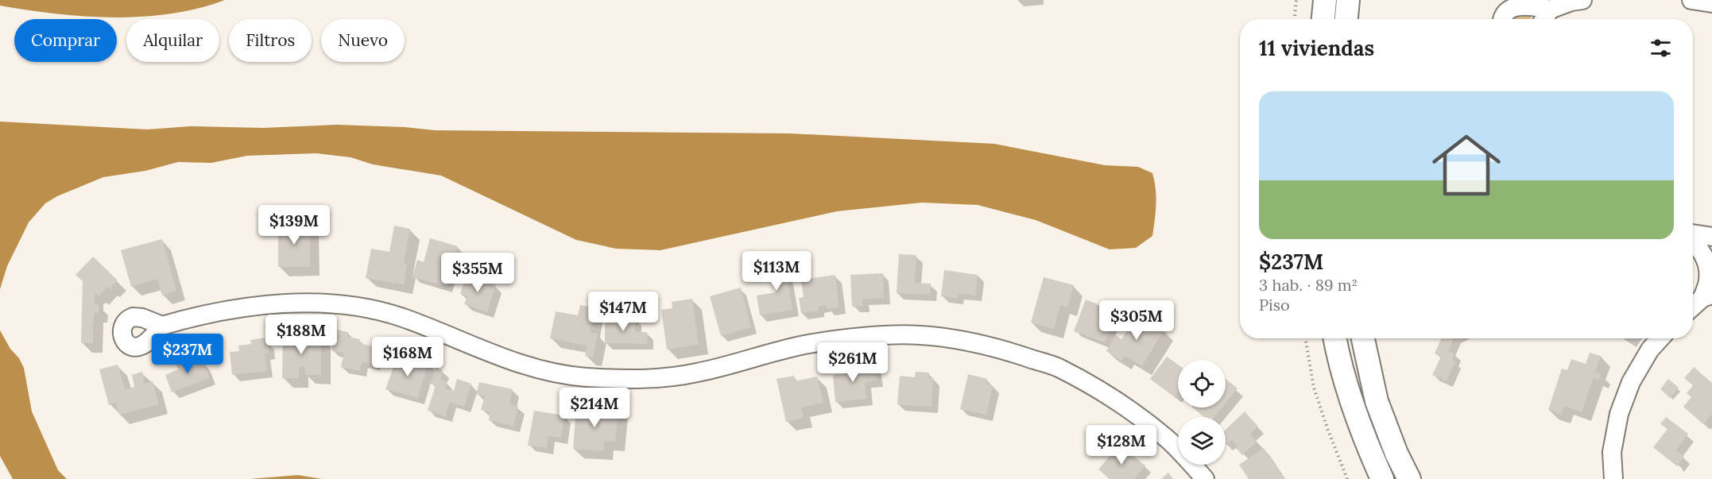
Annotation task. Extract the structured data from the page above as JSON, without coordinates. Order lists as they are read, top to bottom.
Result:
{
  "page": {
    "chip": [
      "Comprar",
      "Alquilar",
      "Filtros",
      "Nuevo"
    ],
    "heading": "11 viviendas",
    "list": [
      {
        "name": "$237M",
        "note": "3 hab. · 89 m² · Piso"
      }
    ],
    "price": [
      "$139M",
      "$113M",
      "$355M",
      "$147M",
      "$305M",
      "$188M",
      "$237M",
      "$168M",
      "$261M",
      "$214M",
      "$128M"
    ]
  }
}
